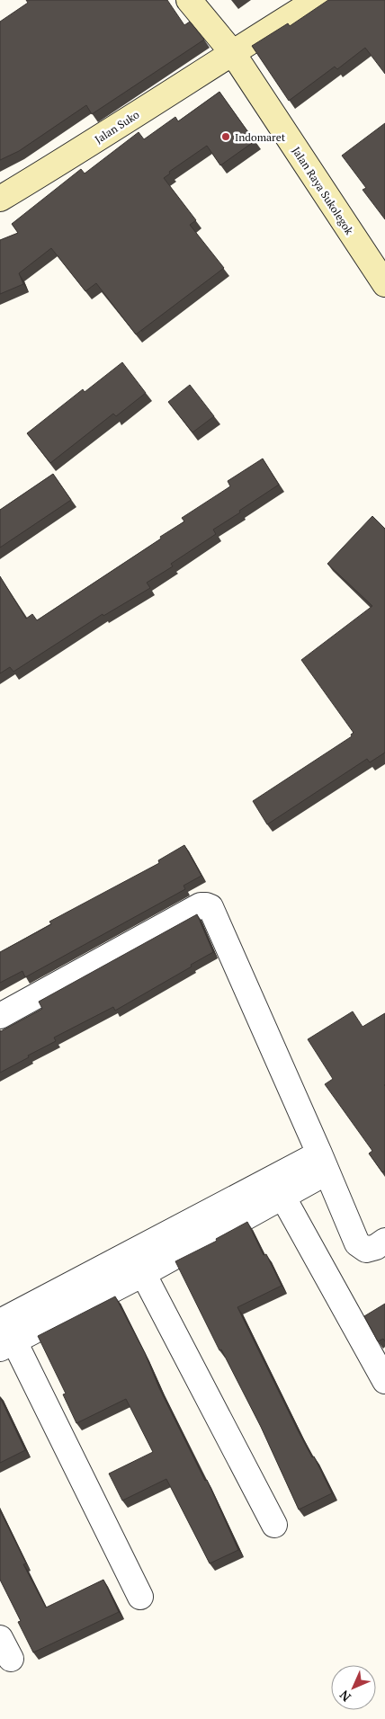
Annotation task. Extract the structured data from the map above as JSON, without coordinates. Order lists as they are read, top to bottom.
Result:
{
  "streets": {
    "street": ["Jalan Suko", "Jalan Raya Sukolegok"]
  },
  "crossings": [
    ["Jalan Suko", "Jalan Raya Sukolegok"]
  ],
  "places": ["Indomaret"],
  "north": "bottom left"
}
